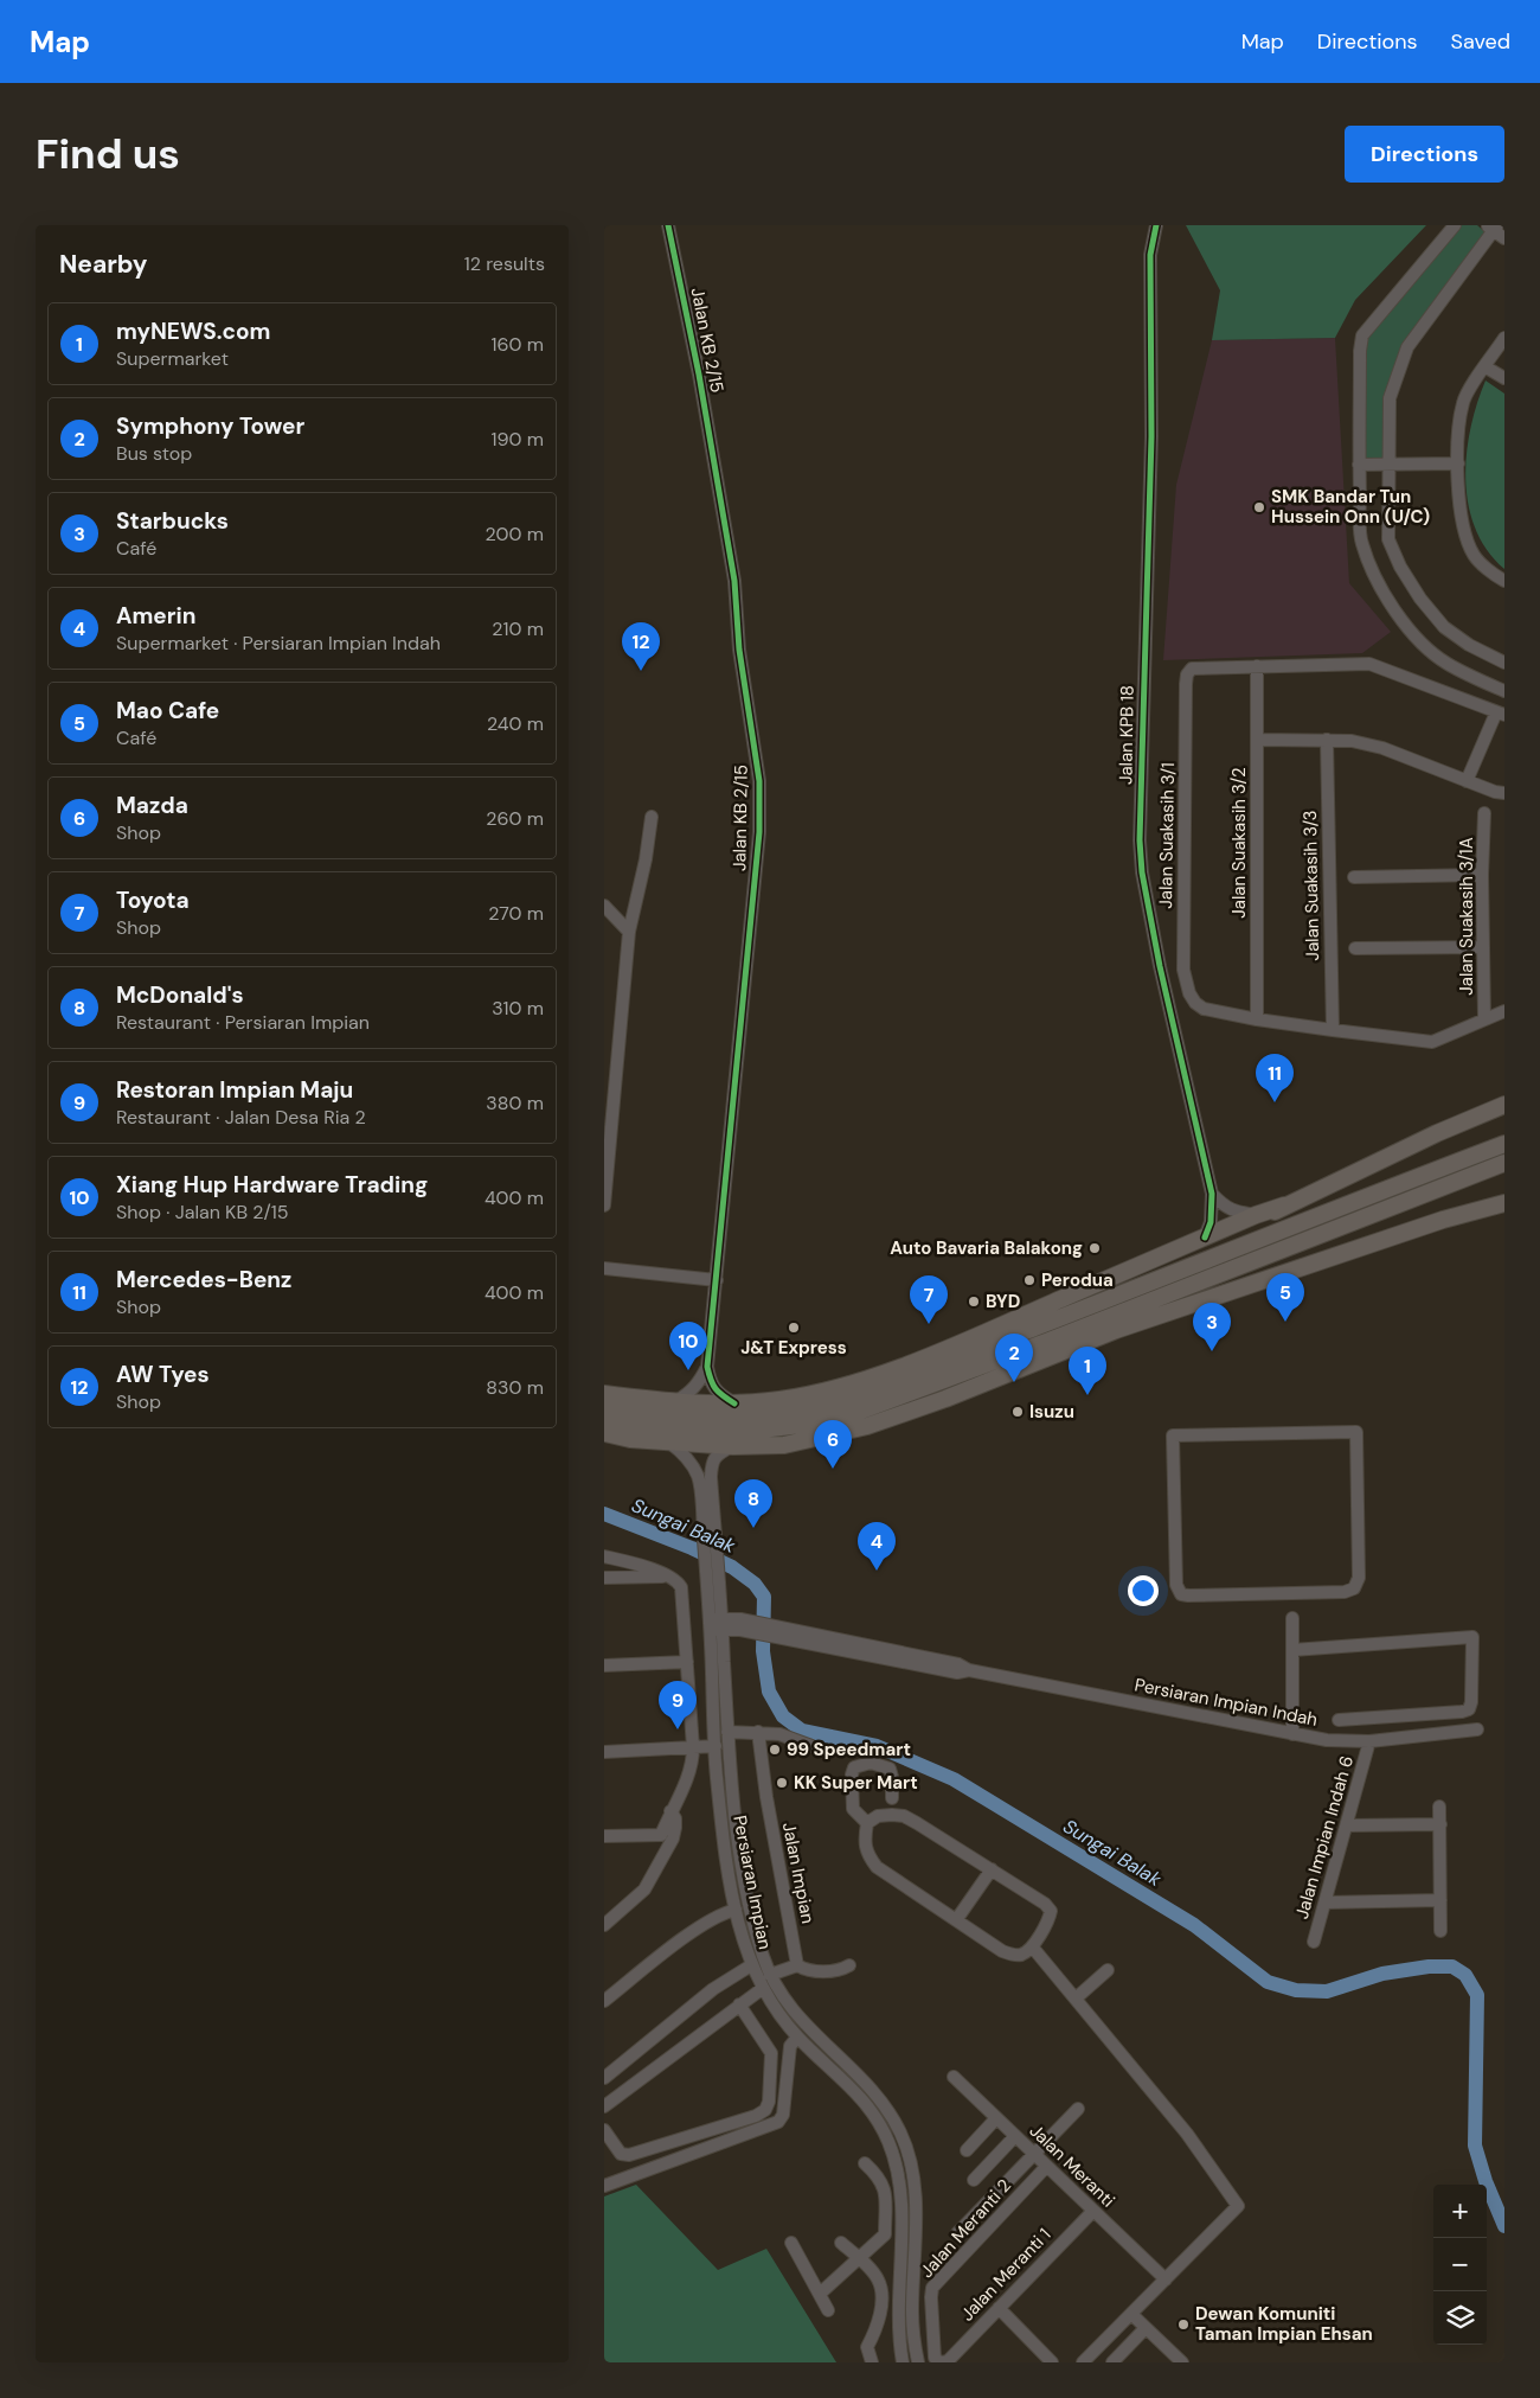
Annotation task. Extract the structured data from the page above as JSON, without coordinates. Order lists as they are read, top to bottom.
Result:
{
  "streets": {
    "street": [
      "Jalan KB 2/15",
      "Jalan KPB 18",
      "Jalan Suakasih 3/1",
      "Jalan Suakasih 3/2",
      "Jalan Suakasih 3/3",
      "Jalan Suakasih 3/1A",
      "Persiaran Impian Indah",
      "Jalan Impian Indah 6",
      "Jalan Impian",
      "Persiaran Impian",
      "Jalan Meranti",
      "Jalan Meranti 2",
      "Jalan Meranti 1"
    ]
  },
  "crossings": [
    ["Jalan Suakasih 3/1", "Jalan Suakasih 3/2"],
    ["Jalan Suakasih 3/1", "Jalan Suakasih 3/3"],
    ["Jalan Suakasih 3/1", "Jalan Suakasih 3/1A"],
    ["Persiaran Impian Indah", "Jalan Impian Indah 6"],
    ["Persiaran Impian Indah", "Persiaran Impian"],
    ["Jalan Meranti", "Jalan Meranti 2"],
    ["Jalan Meranti", "Jalan Meranti 1"],
    ["Jalan Meranti 2", "Jalan Meranti 1"]
  ],
  "water": ["Sungai Balak"],
  "places": [
    "SMK Bandar Tun Hussein Onn (U/C)",
    "Auto Bavaria Balakong",
    "Perodua",
    "BYD",
    "J&T Express",
    "Isuzu",
    "99 Speedmart",
    "KK Super Mart",
    "Dewan Komuniti Taman Impian Ehsan"
  ],
  "page": {
    "header": "Map",
    "nav": ["Map", "Directions", "Saved"],
    "buttons": "Directions",
    "title": "Find us",
    "heading": ["Nearby", "12 results"],
    "list": [
      {
        "mark": "1",
        "name": "myNEWS.com",
        "note": "Supermarket",
        "value": "160 m"
      },
      {
        "mark": "2",
        "name": "Symphony Tower",
        "note": "Bus stop",
        "value": "190 m"
      },
      {
        "mark": "3",
        "name": "Starbucks",
        "note": "Café",
        "value": "200 m"
      },
      {
        "mark": "4",
        "name": "Amerin",
        "note": "Supermarket · Persiaran Impian Indah",
        "value": "210 m"
      },
      {
        "mark": "5",
        "name": "Mao Cafe",
        "note": "Café",
        "value": "240 m"
      },
      {
        "mark": "6",
        "name": "Mazda",
        "note": "Shop",
        "value": "260 m"
      },
      {
        "mark": "7",
        "name": "Toyota",
        "note": "Shop",
        "value": "270 m"
      },
      {
        "mark": "8",
        "name": "McDonald's",
        "note": "Restaurant · Persiaran Impian",
        "value": "310 m"
      },
      {
        "mark": "9",
        "name": "Restoran Impian Maju",
        "note": "Restaurant · Jalan Desa Ria 2",
        "value": "380 m"
      },
      {
        "mark": "10",
        "name": "Xiang Hup Hardware Trading",
        "note": "Shop · Jalan KB 2/15",
        "value": "400 m"
      },
      {
        "mark": "11",
        "name": "Mercedes-Benz",
        "note": "Shop",
        "value": "400 m"
      },
      {
        "mark": "12",
        "name": "AW Tyes",
        "note": "Shop",
        "value": "830 m"
      }
    ],
    "pins": [
      "12",
      "11",
      "5",
      "7",
      "3",
      "10",
      "2",
      "1",
      "6",
      "8",
      "4",
      "9"
    ],
    "map_buttons": ["+", "−"]
  }
}
